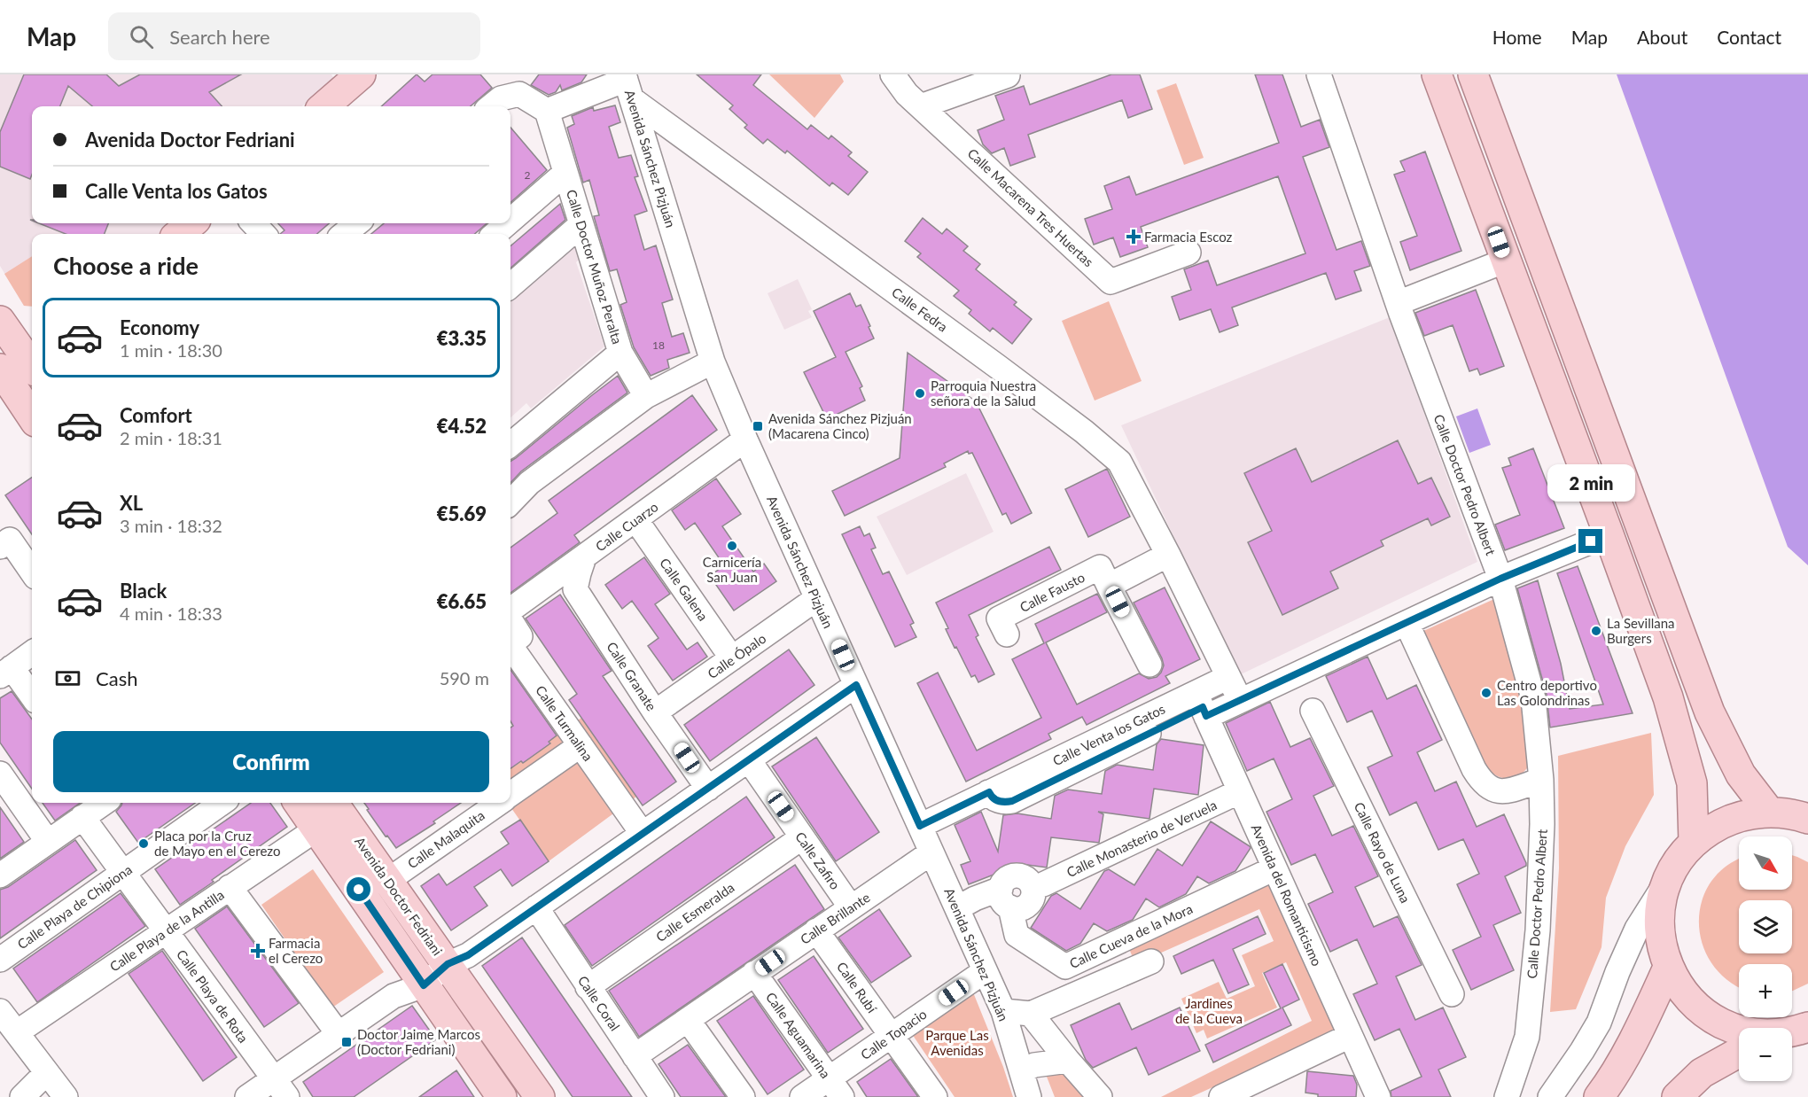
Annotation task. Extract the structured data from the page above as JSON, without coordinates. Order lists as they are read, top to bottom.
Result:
{
  "streets": {
    "main road": ["Avenida Doctor Fedriani"],
    "street": [
      "Avenida Sánchez Pizjuán",
      "Calle Macarena Tres Huertas",
      "Calle Doctor Muñoz Peralta",
      "Calle Fedra",
      "Calle Doctor Pedro Albert",
      "Calle Cuarzo",
      "Calle Galena",
      "Calle Fausto",
      "Calle Ópalo",
      "Calle Granate",
      "Calle Turmalina",
      "Calle Venta los Gatos",
      "Calle Monasterio de Veruela",
      "Calle Malaquita",
      "Calle Rayo de Luna",
      "Calle Zafiro",
      "Avenida del Romanticismo",
      "Calle Playa de Chipiona",
      "Calle Esmeralda",
      "Calle Brillante",
      "Calle Playa de la Antilla",
      "Calle Cueva de la Mora",
      "Calle Rubí",
      "Calle Playa de Rota",
      "Calle Coral",
      "Calle Topacio",
      "Calle Aguamarina"
    ]
  },
  "crossings": [
    ["Avenida Sánchez Pizjuán", "Calle Fedra"],
    ["Avenida Sánchez Pizjuán", "Calle Cuarzo"],
    ["Avenida Sánchez Pizjuán", "Calle Ópalo"],
    ["Avenida Sánchez Pizjuán", "Calle Venta los Gatos"],
    ["Avenida Sánchez Pizjuán", "Calle Brillante"],
    ["Avenida Sánchez Pizjuán", "Calle Cueva de la Mora"],
    ["Avenida Sánchez Pizjuán", "Calle Topacio"],
    ["Calle Doctor Pedro Albert", "Calle Venta los Gatos"],
    ["Calle Cuarzo", "Calle Galena"],
    ["Calle Cuarzo", "Calle Granate"],
    ["Calle Galena", "Calle Ópalo"],
    ["Calle Ópalo", "Calle Granate"],
    ["Calle Turmalina", "Calle Malaquita"],
    ["Calle Venta los Gatos", "Avenida del Romanticismo"],
    ["Calle Monasterio de Veruela", "Avenida del Romanticismo"],
    ["Calle Malaquita", "Avenida Doctor Fedriani"],
    ["Calle Zafiro", "Calle Esmeralda"],
    ["Calle Zafiro", "Calle Brillante"],
    ["Avenida del Romanticismo", "Calle Cueva de la Mora"],
    ["Calle Playa de Chipiona", "Calle Playa de Rota"],
    ["Calle Esmeralda", "Calle Coral"],
    ["Calle Brillante", "Calle Rubí"],
    ["Calle Brillante", "Calle Coral"],
    ["Calle Brillante", "Calle Aguamarina"],
    ["Calle Playa de la Antilla", "Calle Playa de Rota"],
    ["Calle Rubí", "Calle Topacio"],
    ["Calle Topacio", "Calle Aguamarina"]
  ],
  "parks": ["Jardines de la Cueva", "Parque Las Avenidas"],
  "places": {
    "health": ["Farmacia Escoz", "Farmacia el Cerezo"],
    "other": [
      "Parroquia Nuestra señora de la Salud",
      "Carnicería San Juan",
      "La Sevillana Burgers",
      "Centro deportivo Las Golondrinas",
      "Placa por la Cruz de Mayo en el Cerezo"
    ],
    "transit": ["Avenida Sánchez Pizjuán (Macarena Cinco)", "Doctor Jaime Marcos (Doctor Fedriani)"]
  },
  "house_numbers": ["2", "18"],
  "north": "bottom right",
  "page": {
    "header": "Map",
    "search": "Search here",
    "nav": [
      "Home",
      "Map",
      "About",
      "Contact"
    ],
    "banner": ["Avenida Doctor Fedriani", "Calle Venta los Gatos"],
    "heading": "Choose a ride",
    "list": [
      {
        "name": "Economy",
        "note": "1 min · 18:30",
        "value": "€3.35"
      },
      {
        "name": "Comfort",
        "note": "2 min · 18:31",
        "value": "€4.52"
      },
      {
        "name": "XL",
        "note": "3 min · 18:32",
        "value": "€5.69"
      },
      {
        "name": "Black",
        "note": "4 min · 18:33",
        "value": "€6.65"
      }
    ],
    "bubble": "2 min",
    "pay": ["Cash", "590 m"],
    "buttons": "Confirm",
    "map_buttons": ["+", "−"]
  }
}
